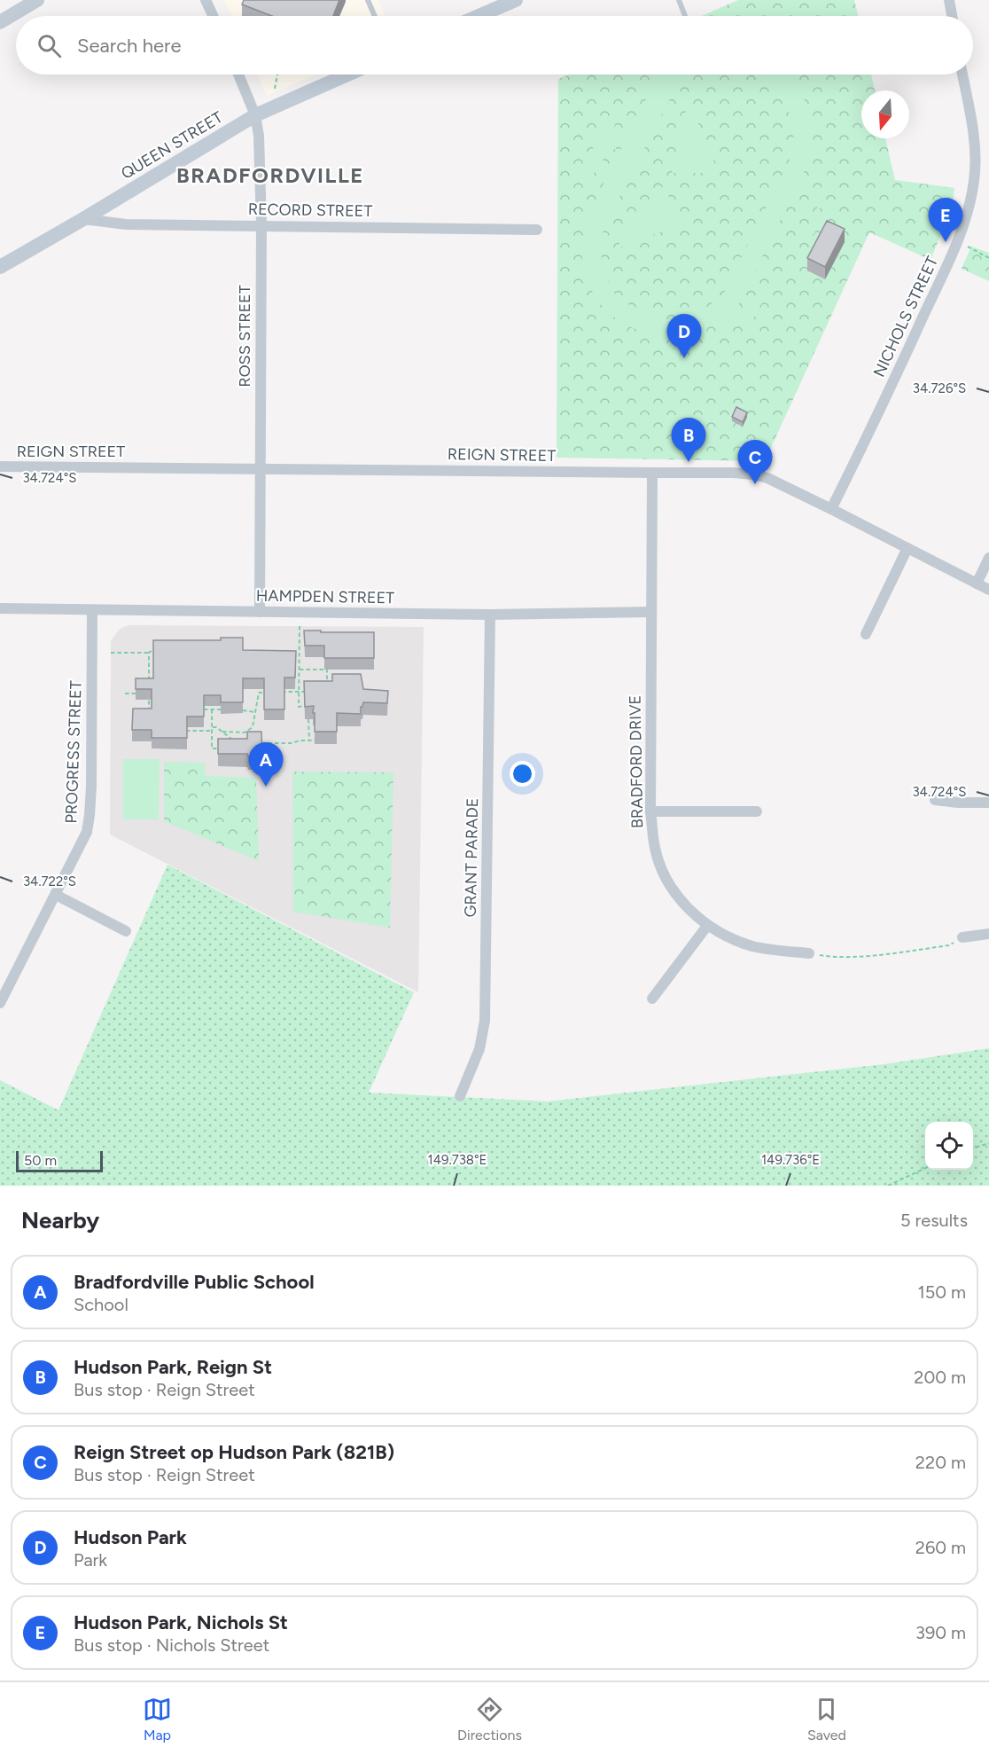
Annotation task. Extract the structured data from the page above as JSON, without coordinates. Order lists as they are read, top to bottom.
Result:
{
  "streets": {
    "street": [
      "QUEEN STREET",
      "RECORD STREET",
      "NICHOLS STREET",
      "ROSS STREET",
      "REIGN STREET",
      "HAMPDEN STREET",
      "PROGRESS STREET",
      "BRADFORD DRIVE",
      "GRANT PARADE"
    ]
  },
  "crossings": [
    ["QUEEN STREET", "RECORD STREET"],
    ["QUEEN STREET", "ROSS STREET"],
    ["RECORD STREET", "ROSS STREET"],
    ["NICHOLS STREET", "REIGN STREET"],
    ["ROSS STREET", "REIGN STREET"],
    ["ROSS STREET", "HAMPDEN STREET"],
    ["REIGN STREET", "BRADFORD DRIVE"],
    ["HAMPDEN STREET", "PROGRESS STREET"],
    ["HAMPDEN STREET", "BRADFORD DRIVE"],
    ["HAMPDEN STREET", "GRANT PARADE"]
  ],
  "districts": ["BRADFORDVILLE"],
  "scale_bar": "50 m",
  "north": "bottom",
  "page": {
    "search": "Search here",
    "pins": [
      "E",
      "D",
      "B",
      "C",
      "A"
    ],
    "scale": "50 m",
    "heading": ["Nearby", "5 results"],
    "list": [
      {
        "mark": "A",
        "name": "Bradfordville Public School",
        "note": "School",
        "value": "150 m"
      },
      {
        "mark": "B",
        "name": "Hudson Park, Reign St",
        "note": "Bus stop · Reign Street",
        "value": "200 m"
      },
      {
        "mark": "C",
        "name": "Reign Street op Hudson Park (821B)",
        "note": "Bus stop · Reign Street",
        "value": "220 m"
      },
      {
        "mark": "D",
        "name": "Hudson Park",
        "note": "Park",
        "value": "260 m"
      },
      {
        "mark": "E",
        "name": "Hudson Park, Nichols St",
        "note": "Bus stop · Nichols Street",
        "value": "390 m"
      }
    ],
    "nav": ["Map", "Directions", "Saved"]
  },
  "coordinates": [
    "34.726°S",
    "34.724°S",
    "34.722°S",
    "149.738°E",
    "149.736°E"
  ]
}
